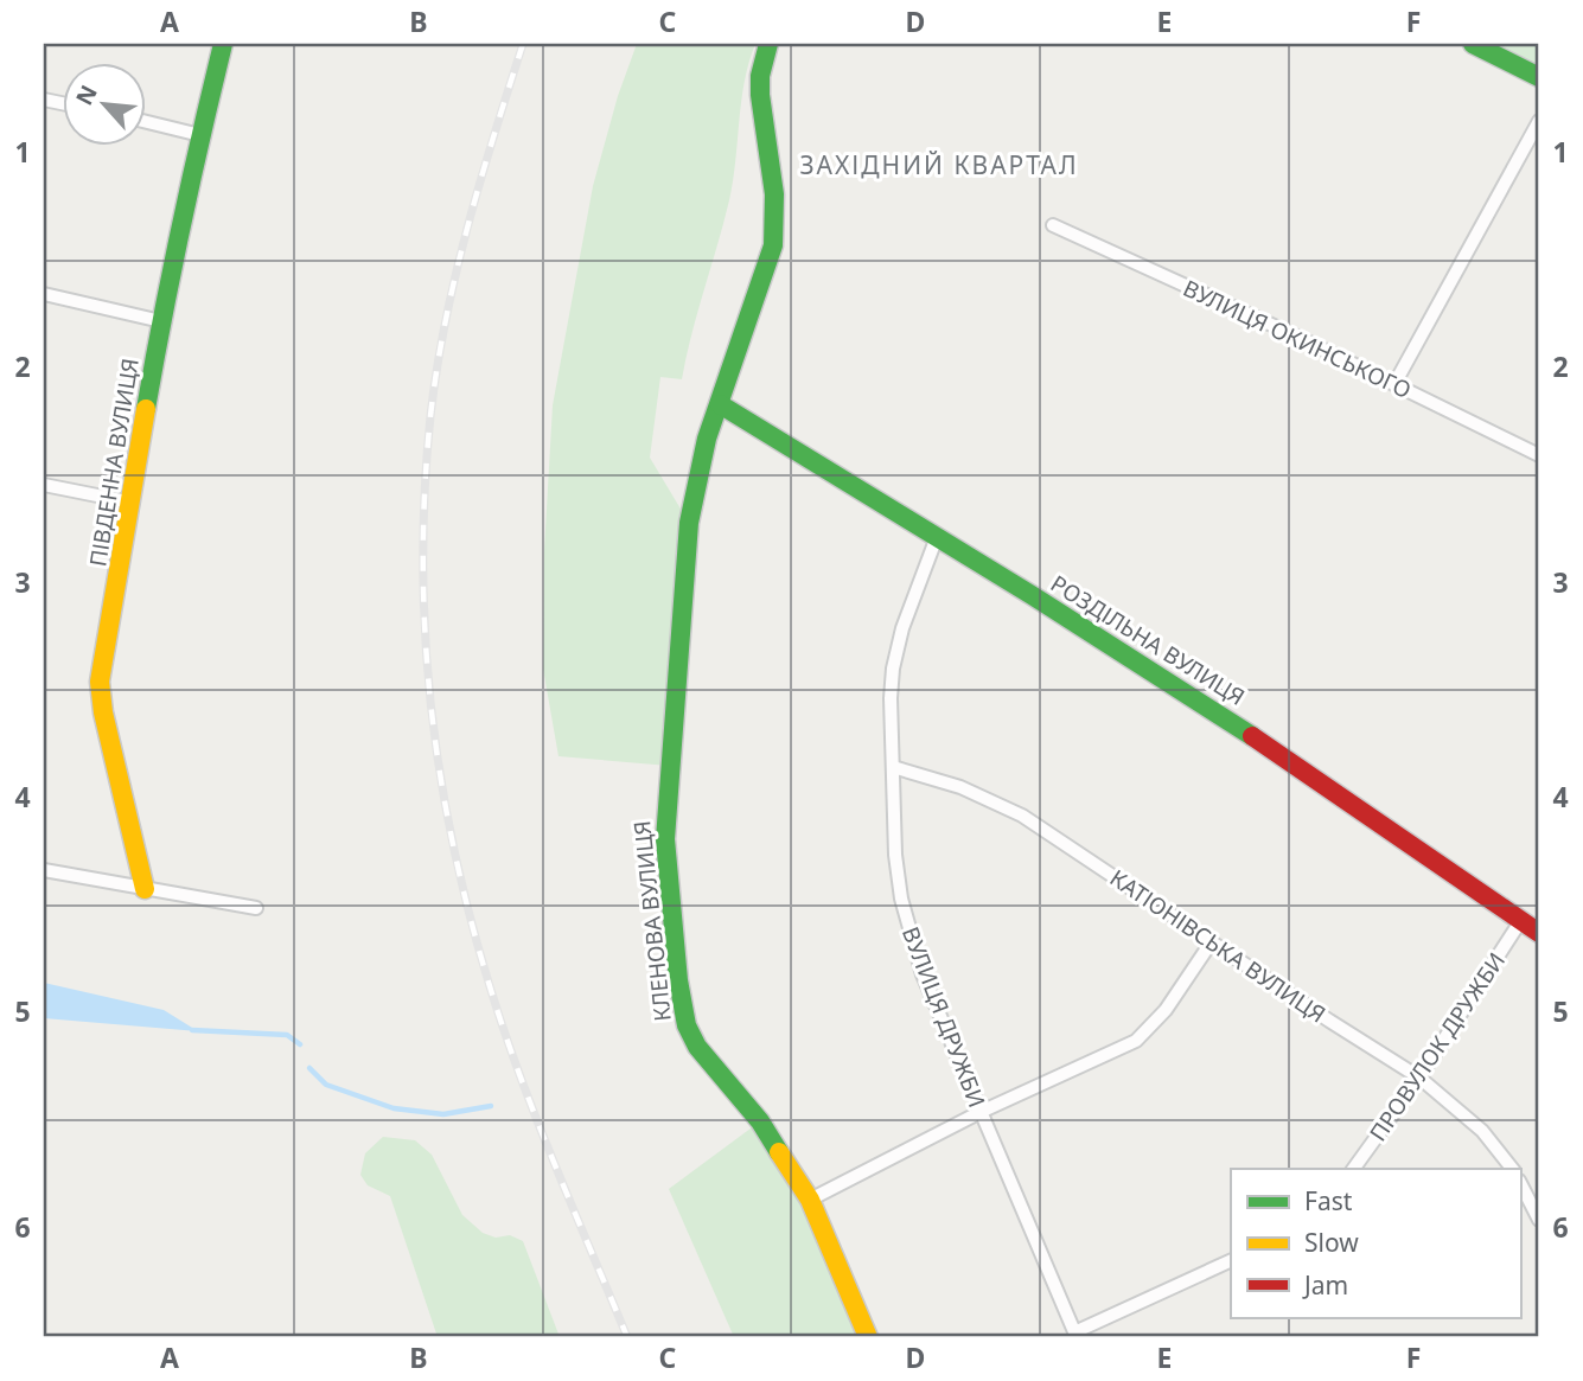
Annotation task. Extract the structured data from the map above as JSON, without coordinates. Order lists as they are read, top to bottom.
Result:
{
  "streets": {
    "street": [
      "ВУЛИЦЯ ОКИНСЬКОГО",
      "ПІВДЕННА ВУЛИЦЯ",
      "РОЗДІЛЬНА ВУЛИЦЯ",
      "КЛЕНОВА ВУЛИЦЯ",
      "КАТІОНІВСЬКА ВУЛИЦЯ",
      "ВУЛИЦЯ ДРУЖБИ",
      "ПРОВУЛОК ДРУЖБИ"
    ]
  },
  "crossings": [
    ["РОЗДІЛЬНА ВУЛИЦЯ", "КЛЕНОВА ВУЛИЦЯ"],
    ["РОЗДІЛЬНА ВУЛИЦЯ", "ВУЛИЦЯ ДРУЖБИ"],
    ["РОЗДІЛЬНА ВУЛИЦЯ", "ПРОВУЛОК ДРУЖБИ"],
    ["КАТІОНІВСЬКА ВУЛИЦЯ", "ВУЛИЦЯ ДРУЖБИ"],
    ["КАТІОНІВСЬКА ВУЛИЦЯ", "ПРОВУЛОК ДРУЖБИ"]
  ],
  "districts": ["ЗАХІДНИЙ КВАРТАЛ"],
  "legend": ["Fast", "Slow", "Jam"],
  "north": "top left",
  "grid": {
    "columns": [
      "A",
      "B",
      "C",
      "D",
      "E",
      "F"
    ],
    "rows": [
      "1",
      "2",
      "3",
      "4",
      "5",
      "6"
    ]
  }
}
